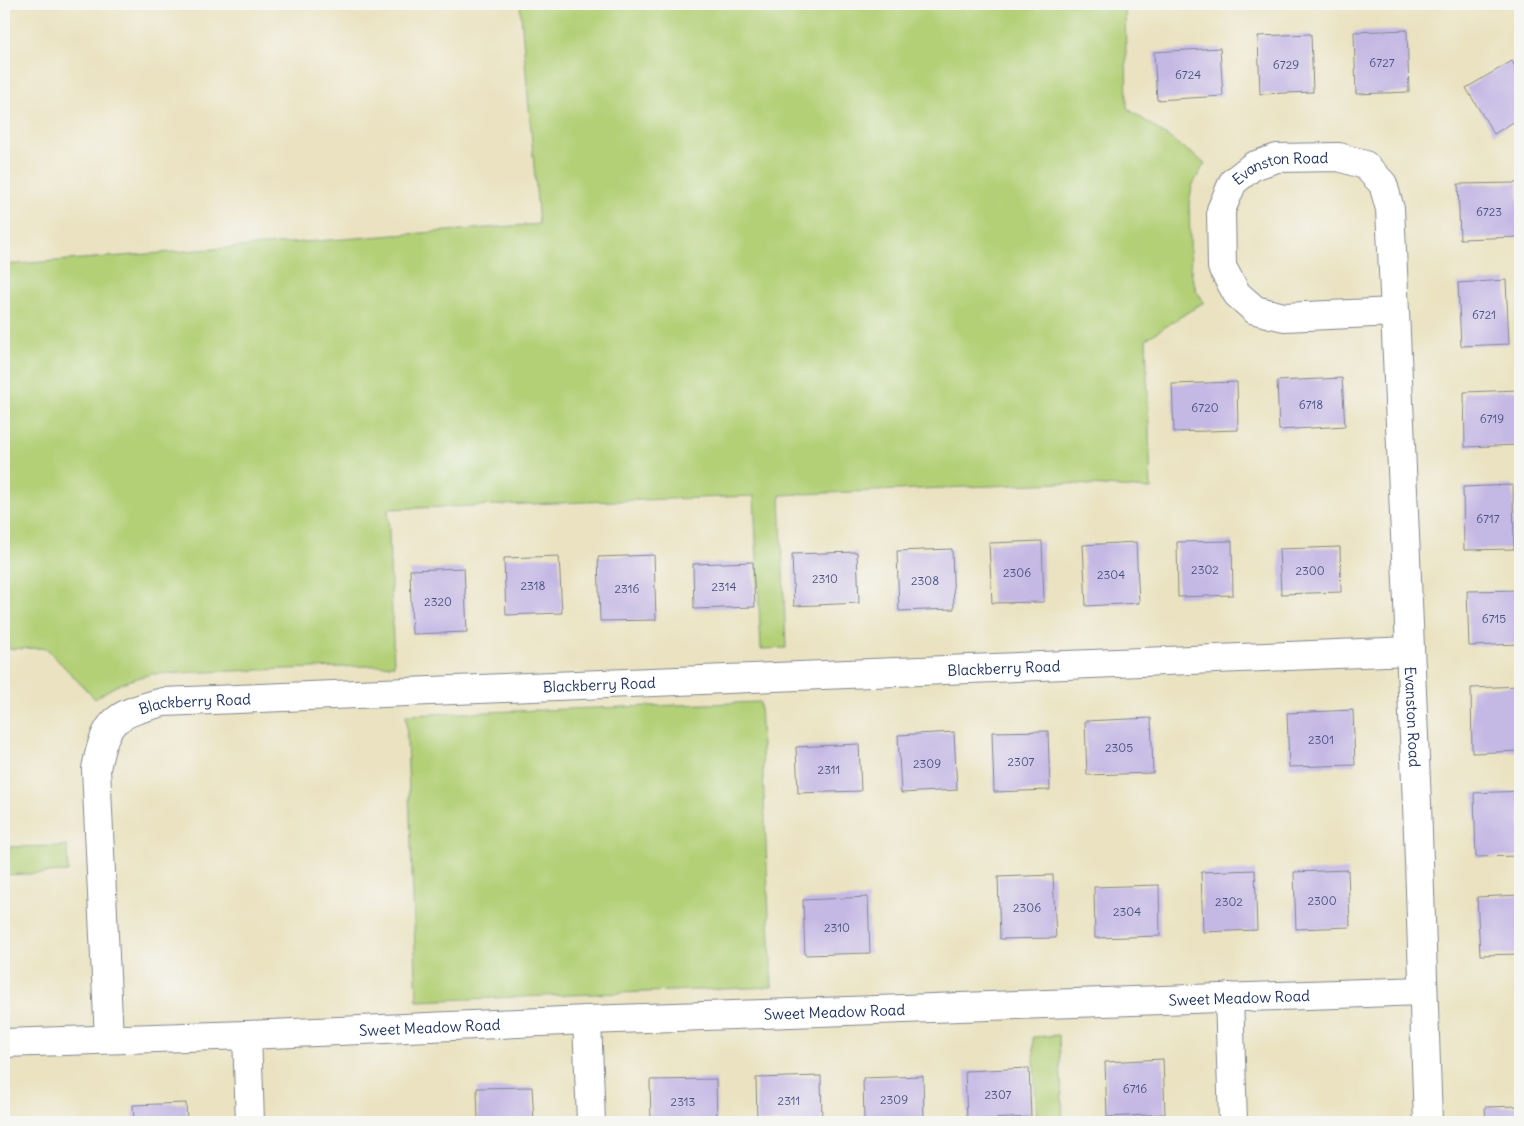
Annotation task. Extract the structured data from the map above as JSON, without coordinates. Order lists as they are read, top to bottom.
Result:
{
  "streets": {
    "street": ["Evanston Road", "Blackberry Road", "Sweet Meadow Road"]
  },
  "crossings": [
    ["Evanston Road", "Blackberry Road"],
    ["Evanston Road", "Sweet Meadow Road"],
    ["Blackberry Road", "Sweet Meadow Road"]
  ],
  "house_numbers": [
    "6727",
    "6729",
    "6724",
    "6723",
    "6721",
    "6718",
    "6720",
    "6719",
    "6717",
    "2302",
    "2300",
    "2306",
    "2304",
    "2310",
    "2308",
    "2318",
    "2314",
    "2316",
    "2320",
    "6715",
    "2301",
    "2305",
    "2307",
    "2309",
    "2311",
    "2300",
    "2302",
    "2306",
    "2304",
    "2310",
    "6716",
    "2307",
    "2309",
    "2311",
    "2313"
  ]
}
